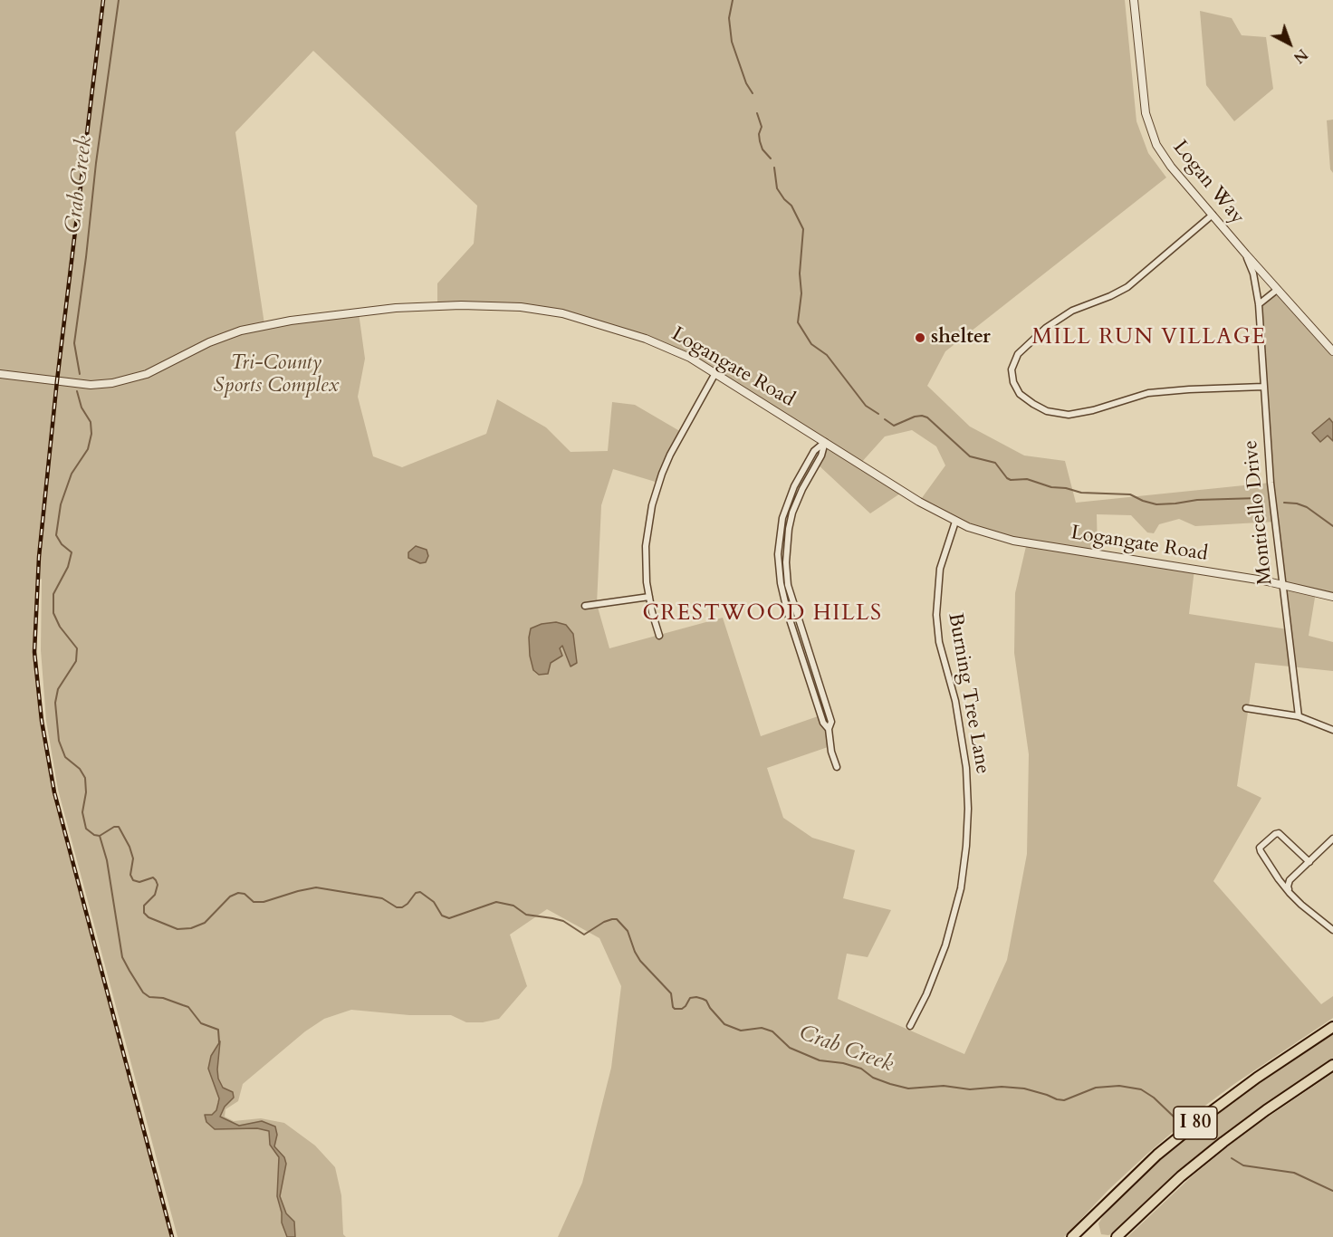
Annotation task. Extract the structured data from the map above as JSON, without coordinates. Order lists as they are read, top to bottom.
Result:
{
  "streets": {
    "highway": ["I 80"],
    "street": [
      "Logan Way",
      "Logangate Road",
      "Monticello Drive",
      "Burning Tree Lane"
    ]
  },
  "crossings": [
    ["Logan Way", "Monticello Drive"],
    ["Logangate Road", "Monticello Drive"],
    ["Logangate Road", "Burning Tree Lane"]
  ],
  "districts": ["MILL RUN VILLAGE", "CRESTWOOD HILLS"],
  "water": ["Crab Creek"],
  "parks": ["Tri-County Sports Complex"],
  "places": ["shelter"],
  "north": "bottom right"
}
